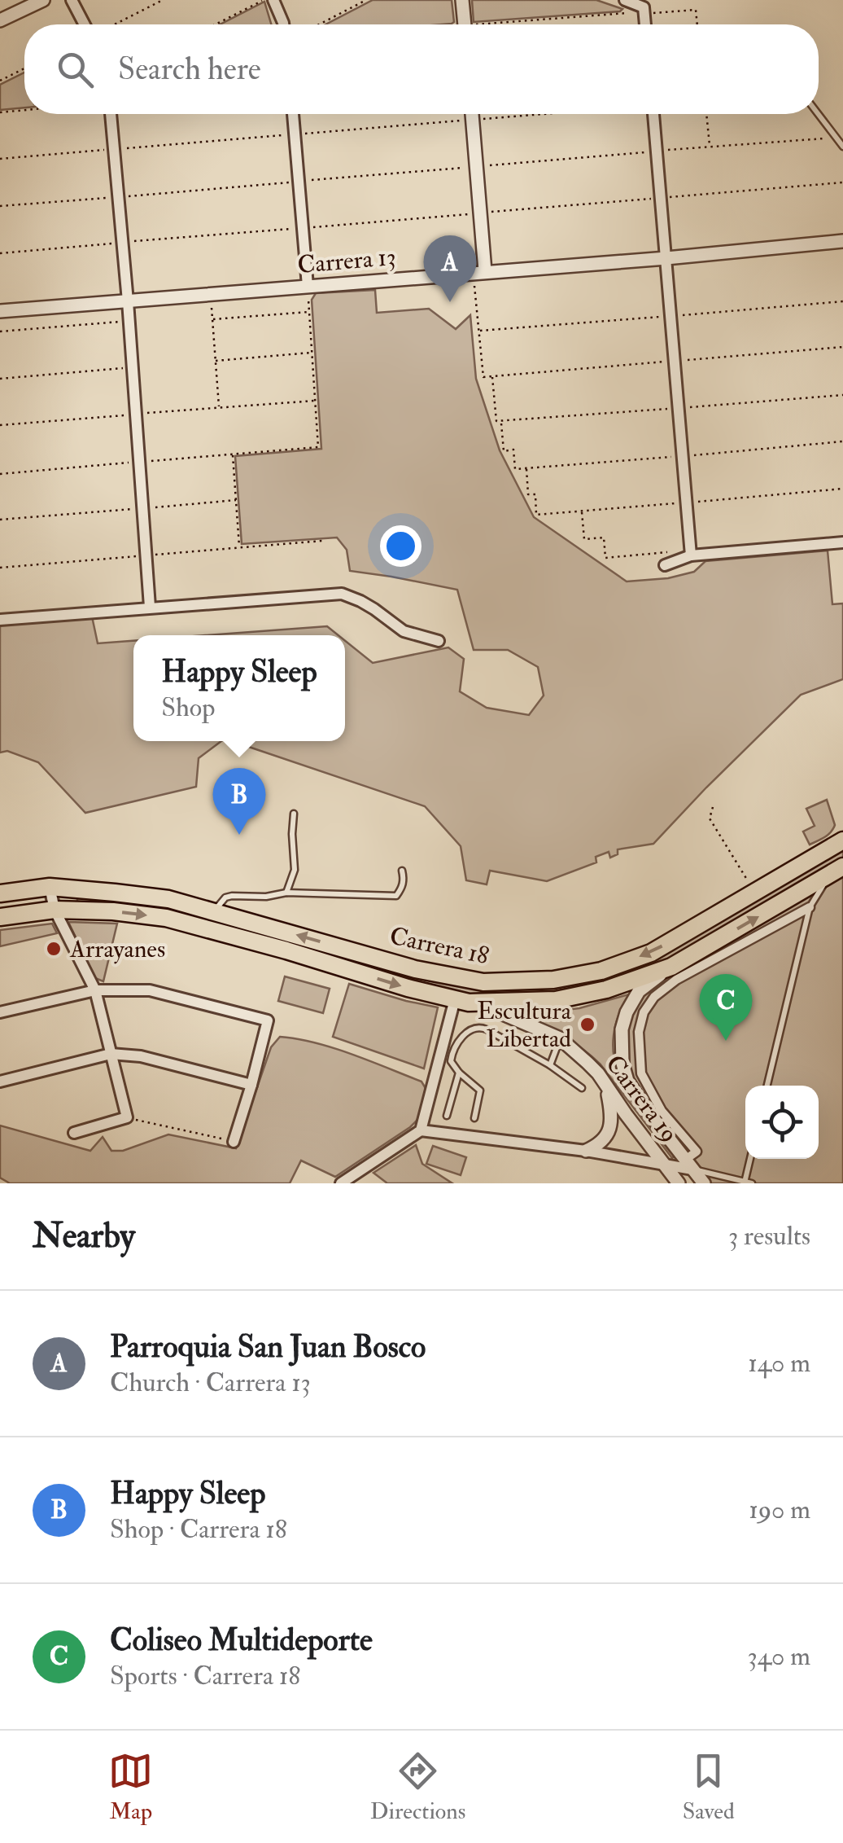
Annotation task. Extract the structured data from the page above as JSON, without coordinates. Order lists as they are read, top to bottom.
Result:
{
  "streets": {
    "main road": ["Carrera 18"],
    "street": ["Carrera 13", "Carrera 19"]
  },
  "crossings": [
    ["Carrera 18", "Carrera 19"]
  ],
  "places": ["Arrayanes", "Escultura Libertad"],
  "page": {
    "search": "Search here",
    "pins": ["A", "B", "C"],
    "popup": ["Happy Sleep", "Shop"],
    "heading": ["Nearby", "3 results"],
    "list": [
      {
        "mark": "A",
        "name": "Parroquia San Juan Bosco",
        "note": "Church · Carrera 13",
        "value": "140 m"
      },
      {
        "mark": "B",
        "name": "Happy Sleep",
        "note": "Shop · Carrera 18",
        "value": "190 m"
      },
      {
        "mark": "C",
        "name": "Coliseo Multideporte",
        "note": "Sports · Carrera 18",
        "value": "340 m"
      }
    ],
    "nav": ["Map", "Directions", "Saved"]
  }
}
